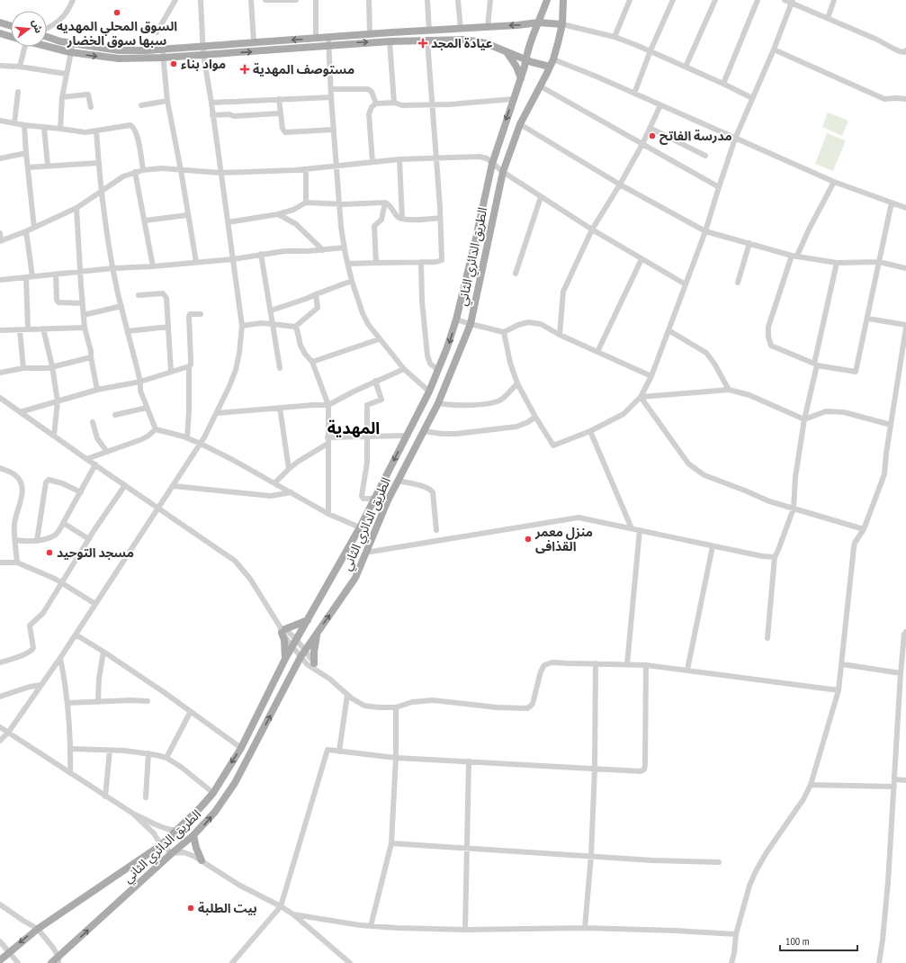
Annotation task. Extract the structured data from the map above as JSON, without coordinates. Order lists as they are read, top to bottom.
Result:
{
  "streets": {
    "main road": ["الطريق الدائري الثاني"]
  },
  "districts": ["المهدية"],
  "places": {
    "other": [
      "السوق المحلي المهديه سبها سوق الخضار",
      "مواد بناء",
      "مدرسة الفاتح",
      "منزل معمر القذافى",
      "مسجد التوحيد",
      "بيت الطلبة"
    ],
    "health": ["عيادة المجد", "مستوصف المهدية"]
  },
  "scale_bar": "100 m",
  "north": "right"
}
